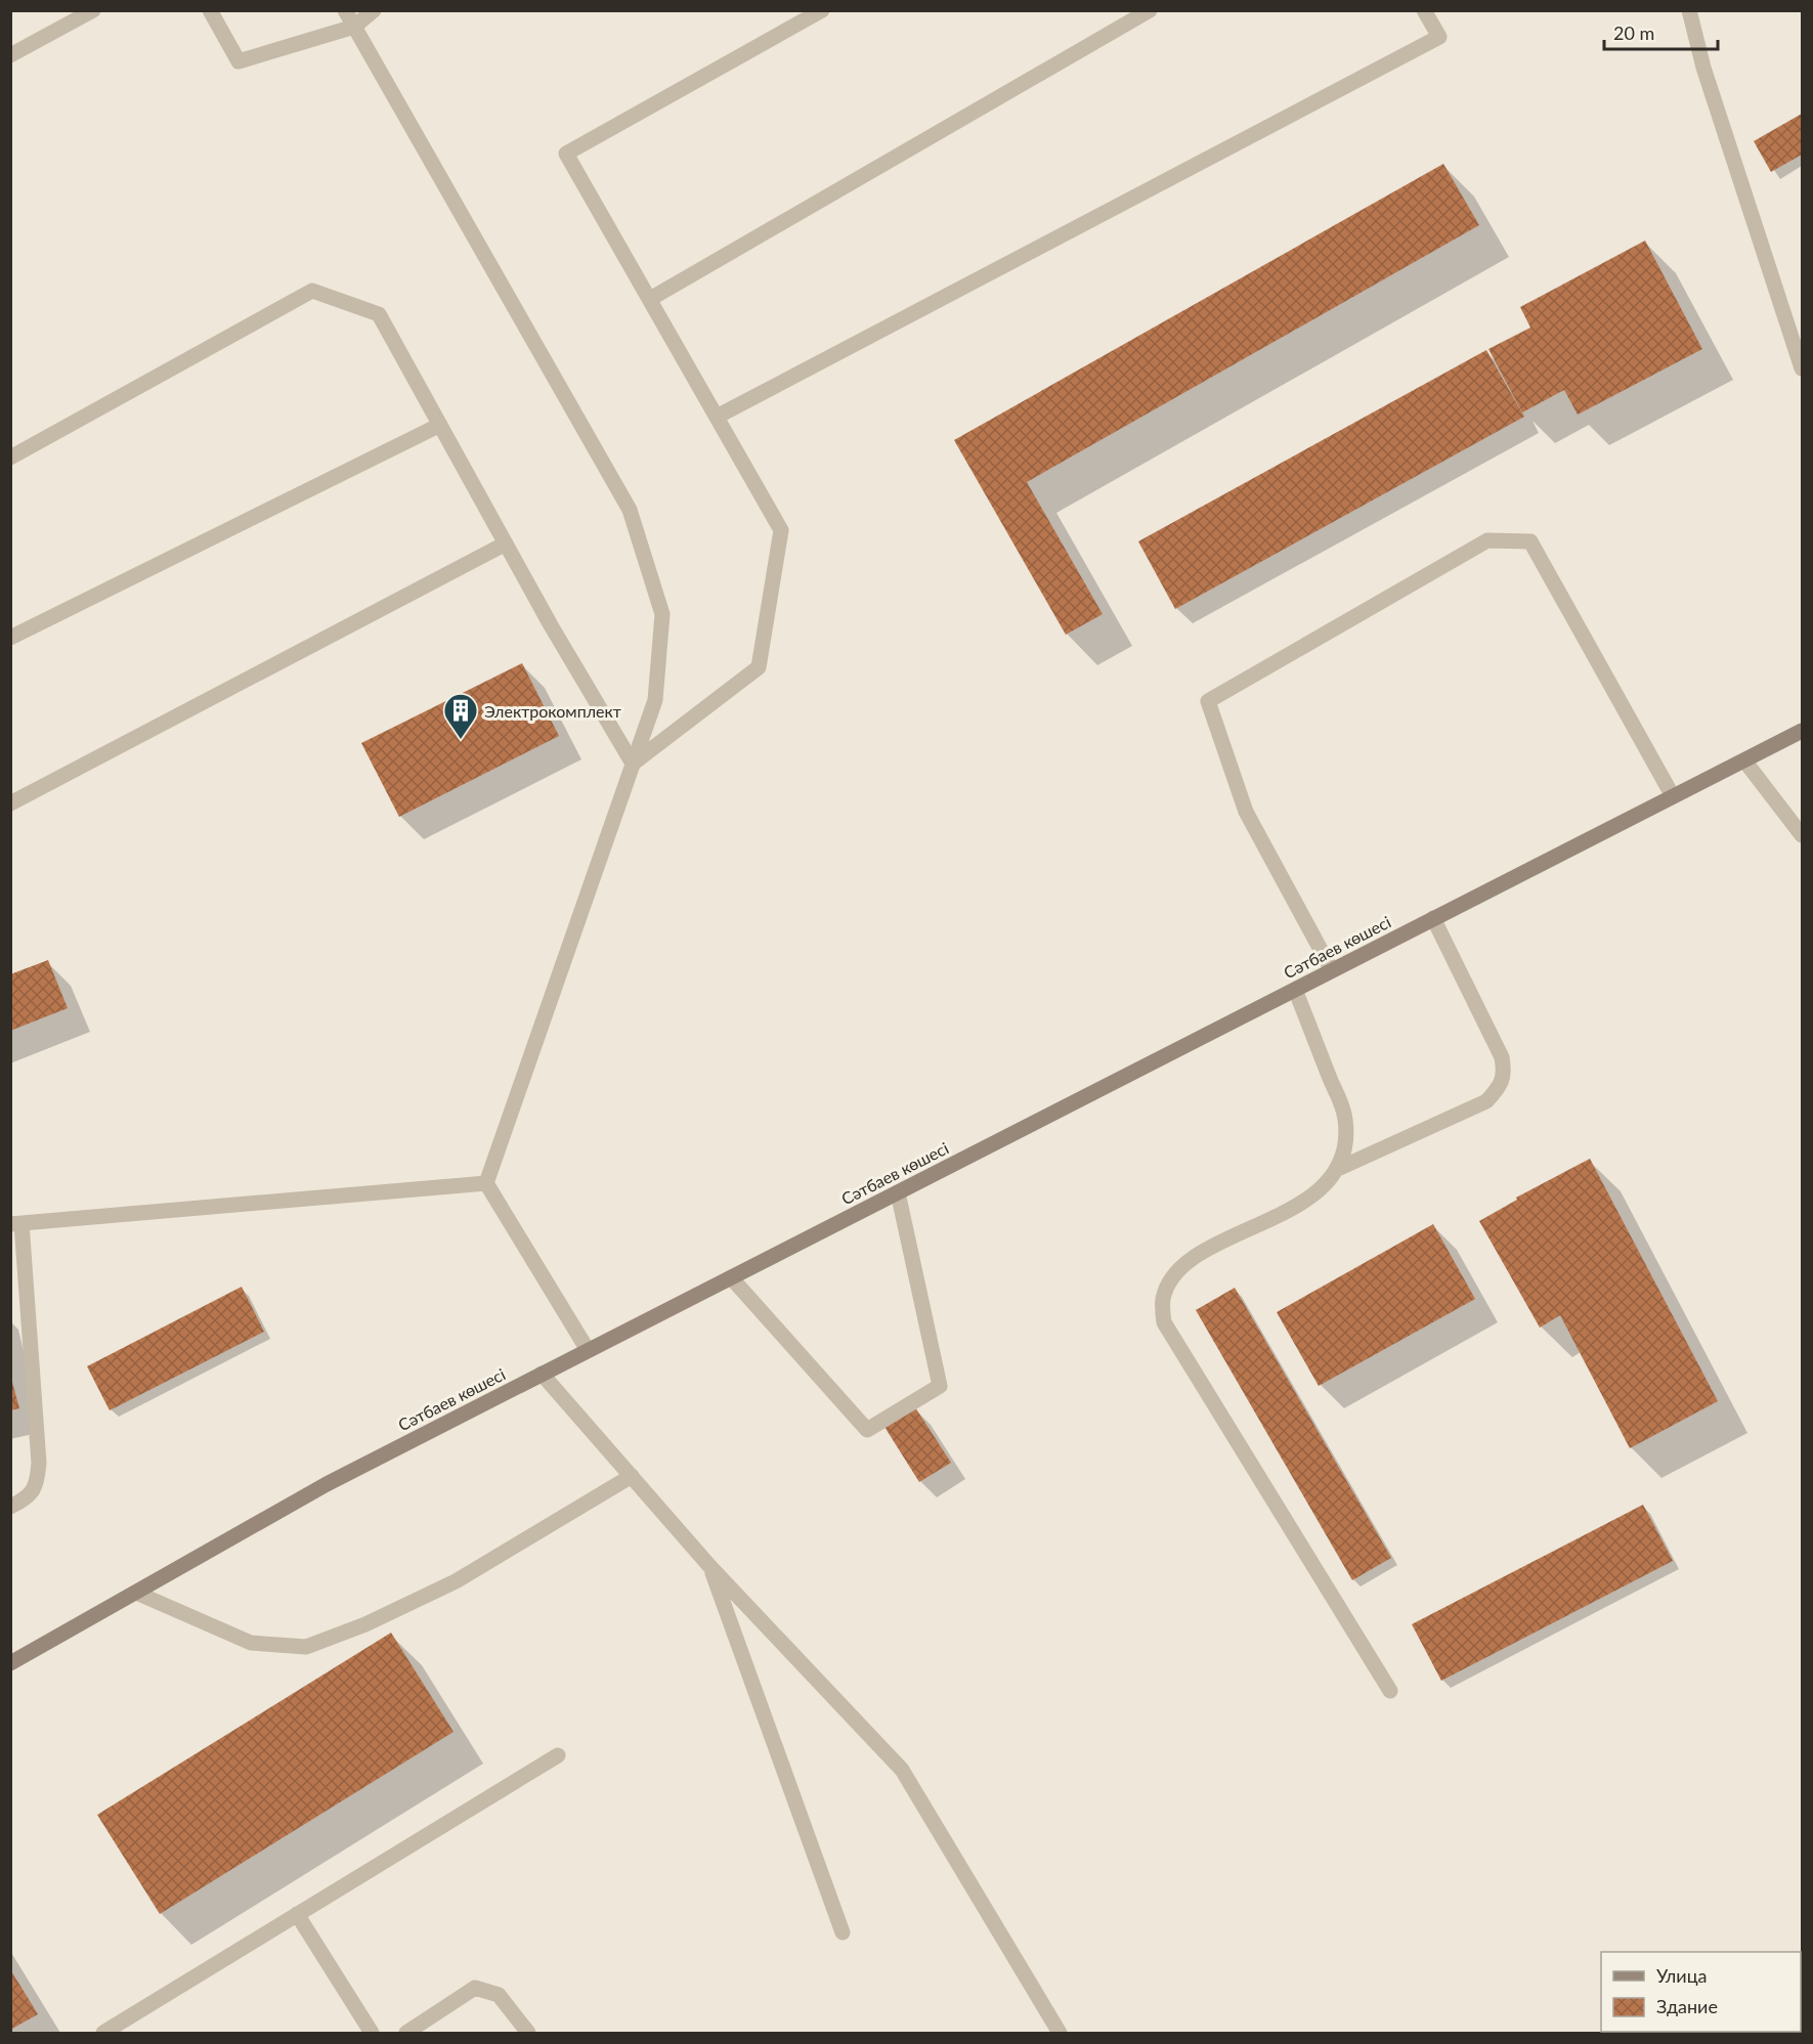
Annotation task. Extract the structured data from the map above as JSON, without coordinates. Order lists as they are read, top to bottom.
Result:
{
  "streets": {
    "main road": ["Сәтбаев көшесі"]
  },
  "places": {
    "building": ["Электрокомплект"]
  },
  "legend": ["Улица", "Здание"],
  "scale_bar": "20 m"
}
